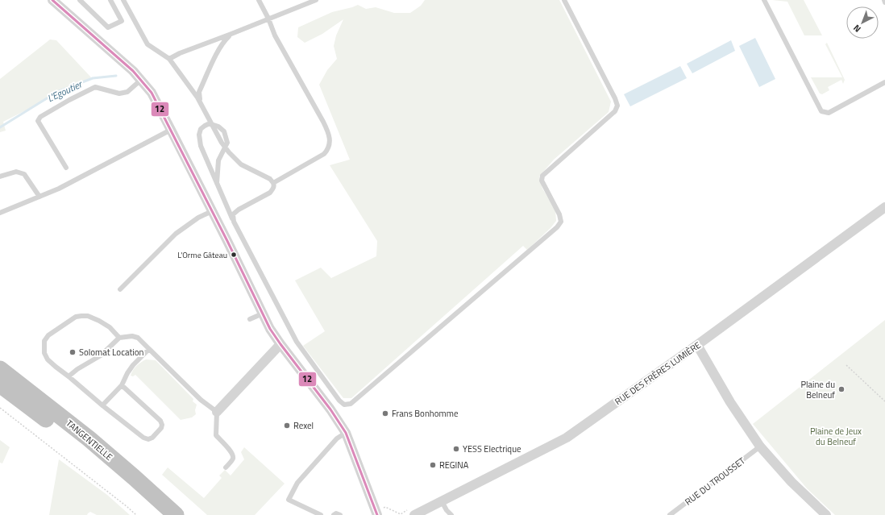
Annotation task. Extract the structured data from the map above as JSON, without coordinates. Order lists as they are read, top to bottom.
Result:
{
  "streets": {
    "highway": ["TANGENTIELLE"],
    "street": ["RUE DES FRÈRES LUMIÈRE"],
    "lane": ["RUE DU TROUSSET"]
  },
  "water": ["L'Egoutier"],
  "parks": ["Plaine de Jeux du Belneuf"],
  "places": [
    "L'Orme Gâteau",
    "Solomat Location",
    "Plaine du Belneuf",
    "Frans Bonhomme",
    "Rexel",
    "YESS Electrique",
    "REGINA"
  ],
  "lines": ["transit line 12"],
  "north": "bottom left"
}
